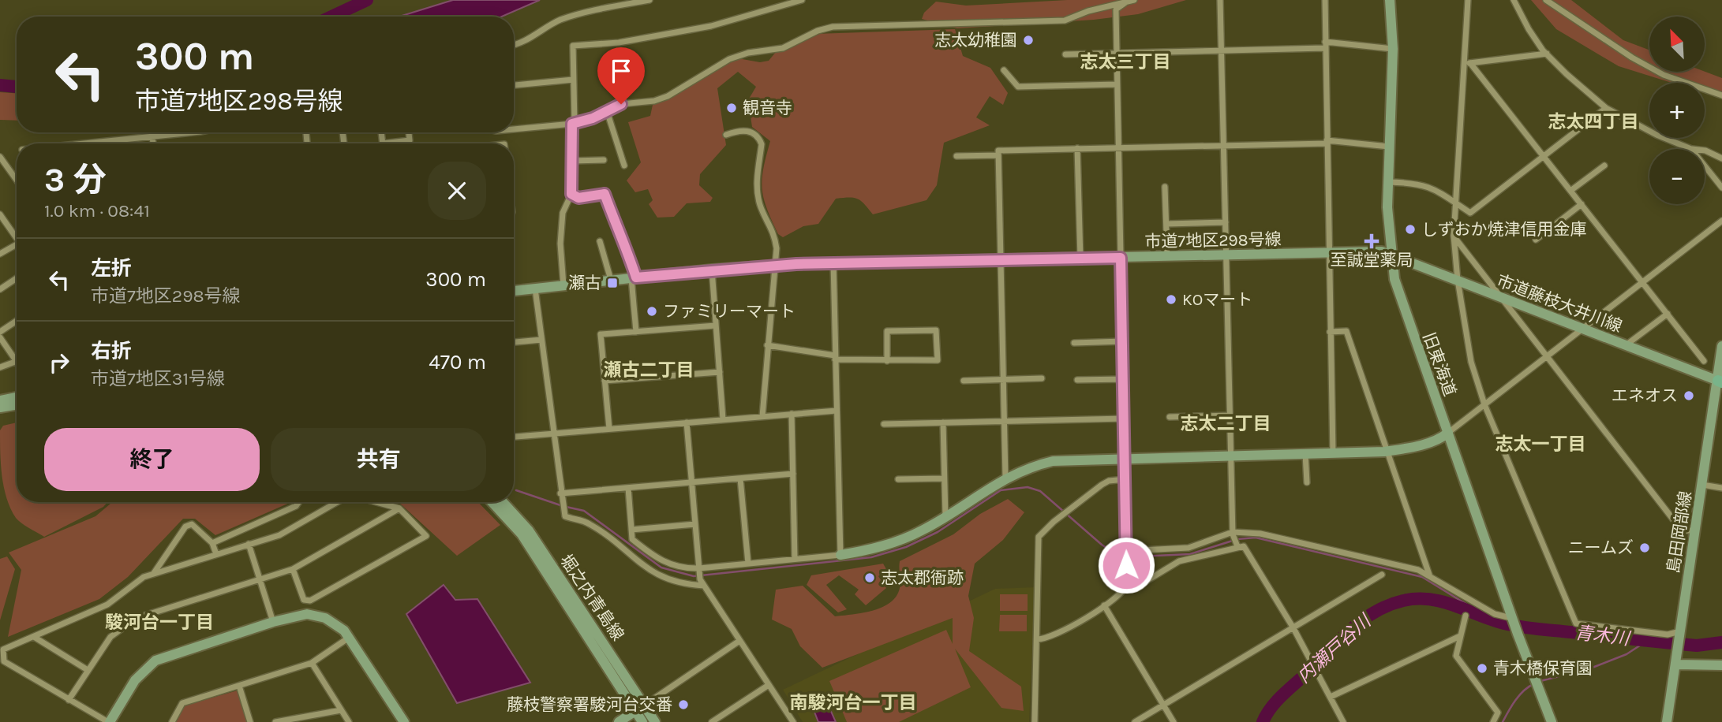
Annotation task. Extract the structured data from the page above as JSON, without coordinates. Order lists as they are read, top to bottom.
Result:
{
  "streets": {
    "street": [
      "市道7地区298号線",
      "市道藤枝大井川線",
      "旧東海道",
      "島田岡部線",
      "堀之内青島線"
    ]
  },
  "crossings": [
    ["市道7地区298号線", "市道藤枝大井川線"],
    ["市道7地区298号線", "旧東海道"],
    ["市道藤枝大井川線", "旧東海道"],
    ["市道藤枝大井川線", "島田岡部線"]
  ],
  "districts": [
    "志太三丁目",
    "志太四丁目",
    "瀬古二丁目",
    "志太二丁目",
    "志太一丁目",
    "駿河台一丁目",
    "南駿河台一丁目"
  ],
  "water": ["青木川", "内瀬戸谷川"],
  "places": {
    "other": [
      "志太幼稚園",
      "観音寺",
      "しずおか焼津信用金庫",
      "KOマート",
      "ファミリーマート",
      "エネオス",
      "ニームズ",
      "志太郡衙跡",
      "青木橋保育園",
      "藤枝警察署駿河台交番"
    ],
    "health": ["至誠堂薬局"],
    "transit": ["瀬古"]
  },
  "north": "top left",
  "page": {
    "map_buttons": ["+", "−"],
    "turn": ["300 m", "市道7地区298号線"],
    "heading": ["3 分", "1.0 km · 08:41"],
    "list": [
      {
        "name": "左折",
        "note": "市道7地区298号線",
        "value": "300 m"
      },
      {
        "name": "右折",
        "note": "市道7地区31号線",
        "value": "470 m"
      }
    ],
    "buttons": ["終了", "共有"]
  }
}
